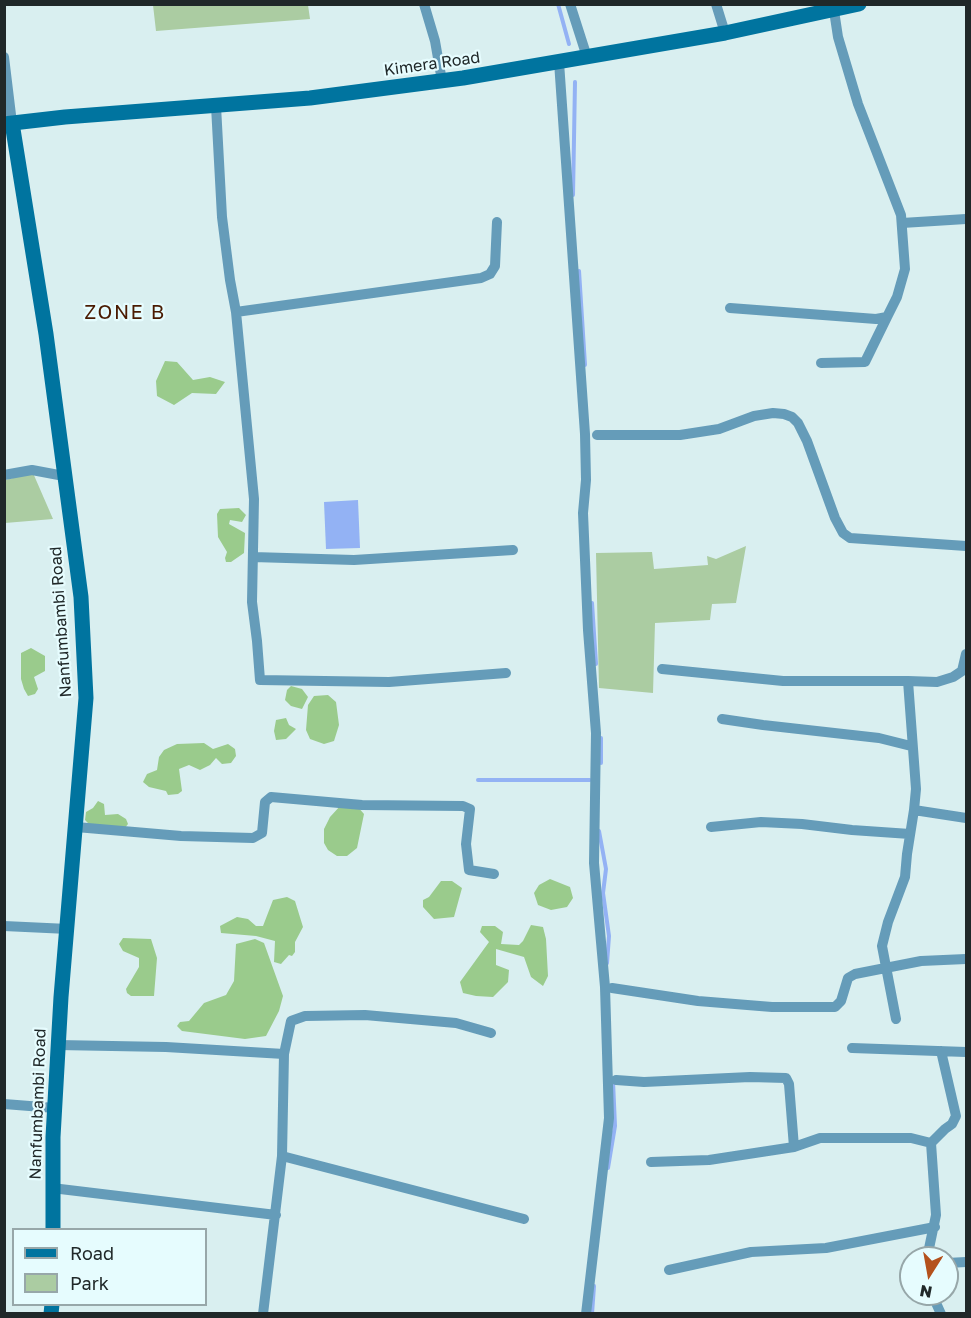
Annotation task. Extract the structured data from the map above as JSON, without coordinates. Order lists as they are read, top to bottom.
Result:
{
  "streets": {
    "street": ["Kimera Road", "Nanfumbambi Road"]
  },
  "crossings": [
    ["Kimera Road", "Nanfumbambi Road"]
  ],
  "districts": ["ZONE B"],
  "legend": ["Road", "Park"],
  "north": "bottom"
}
